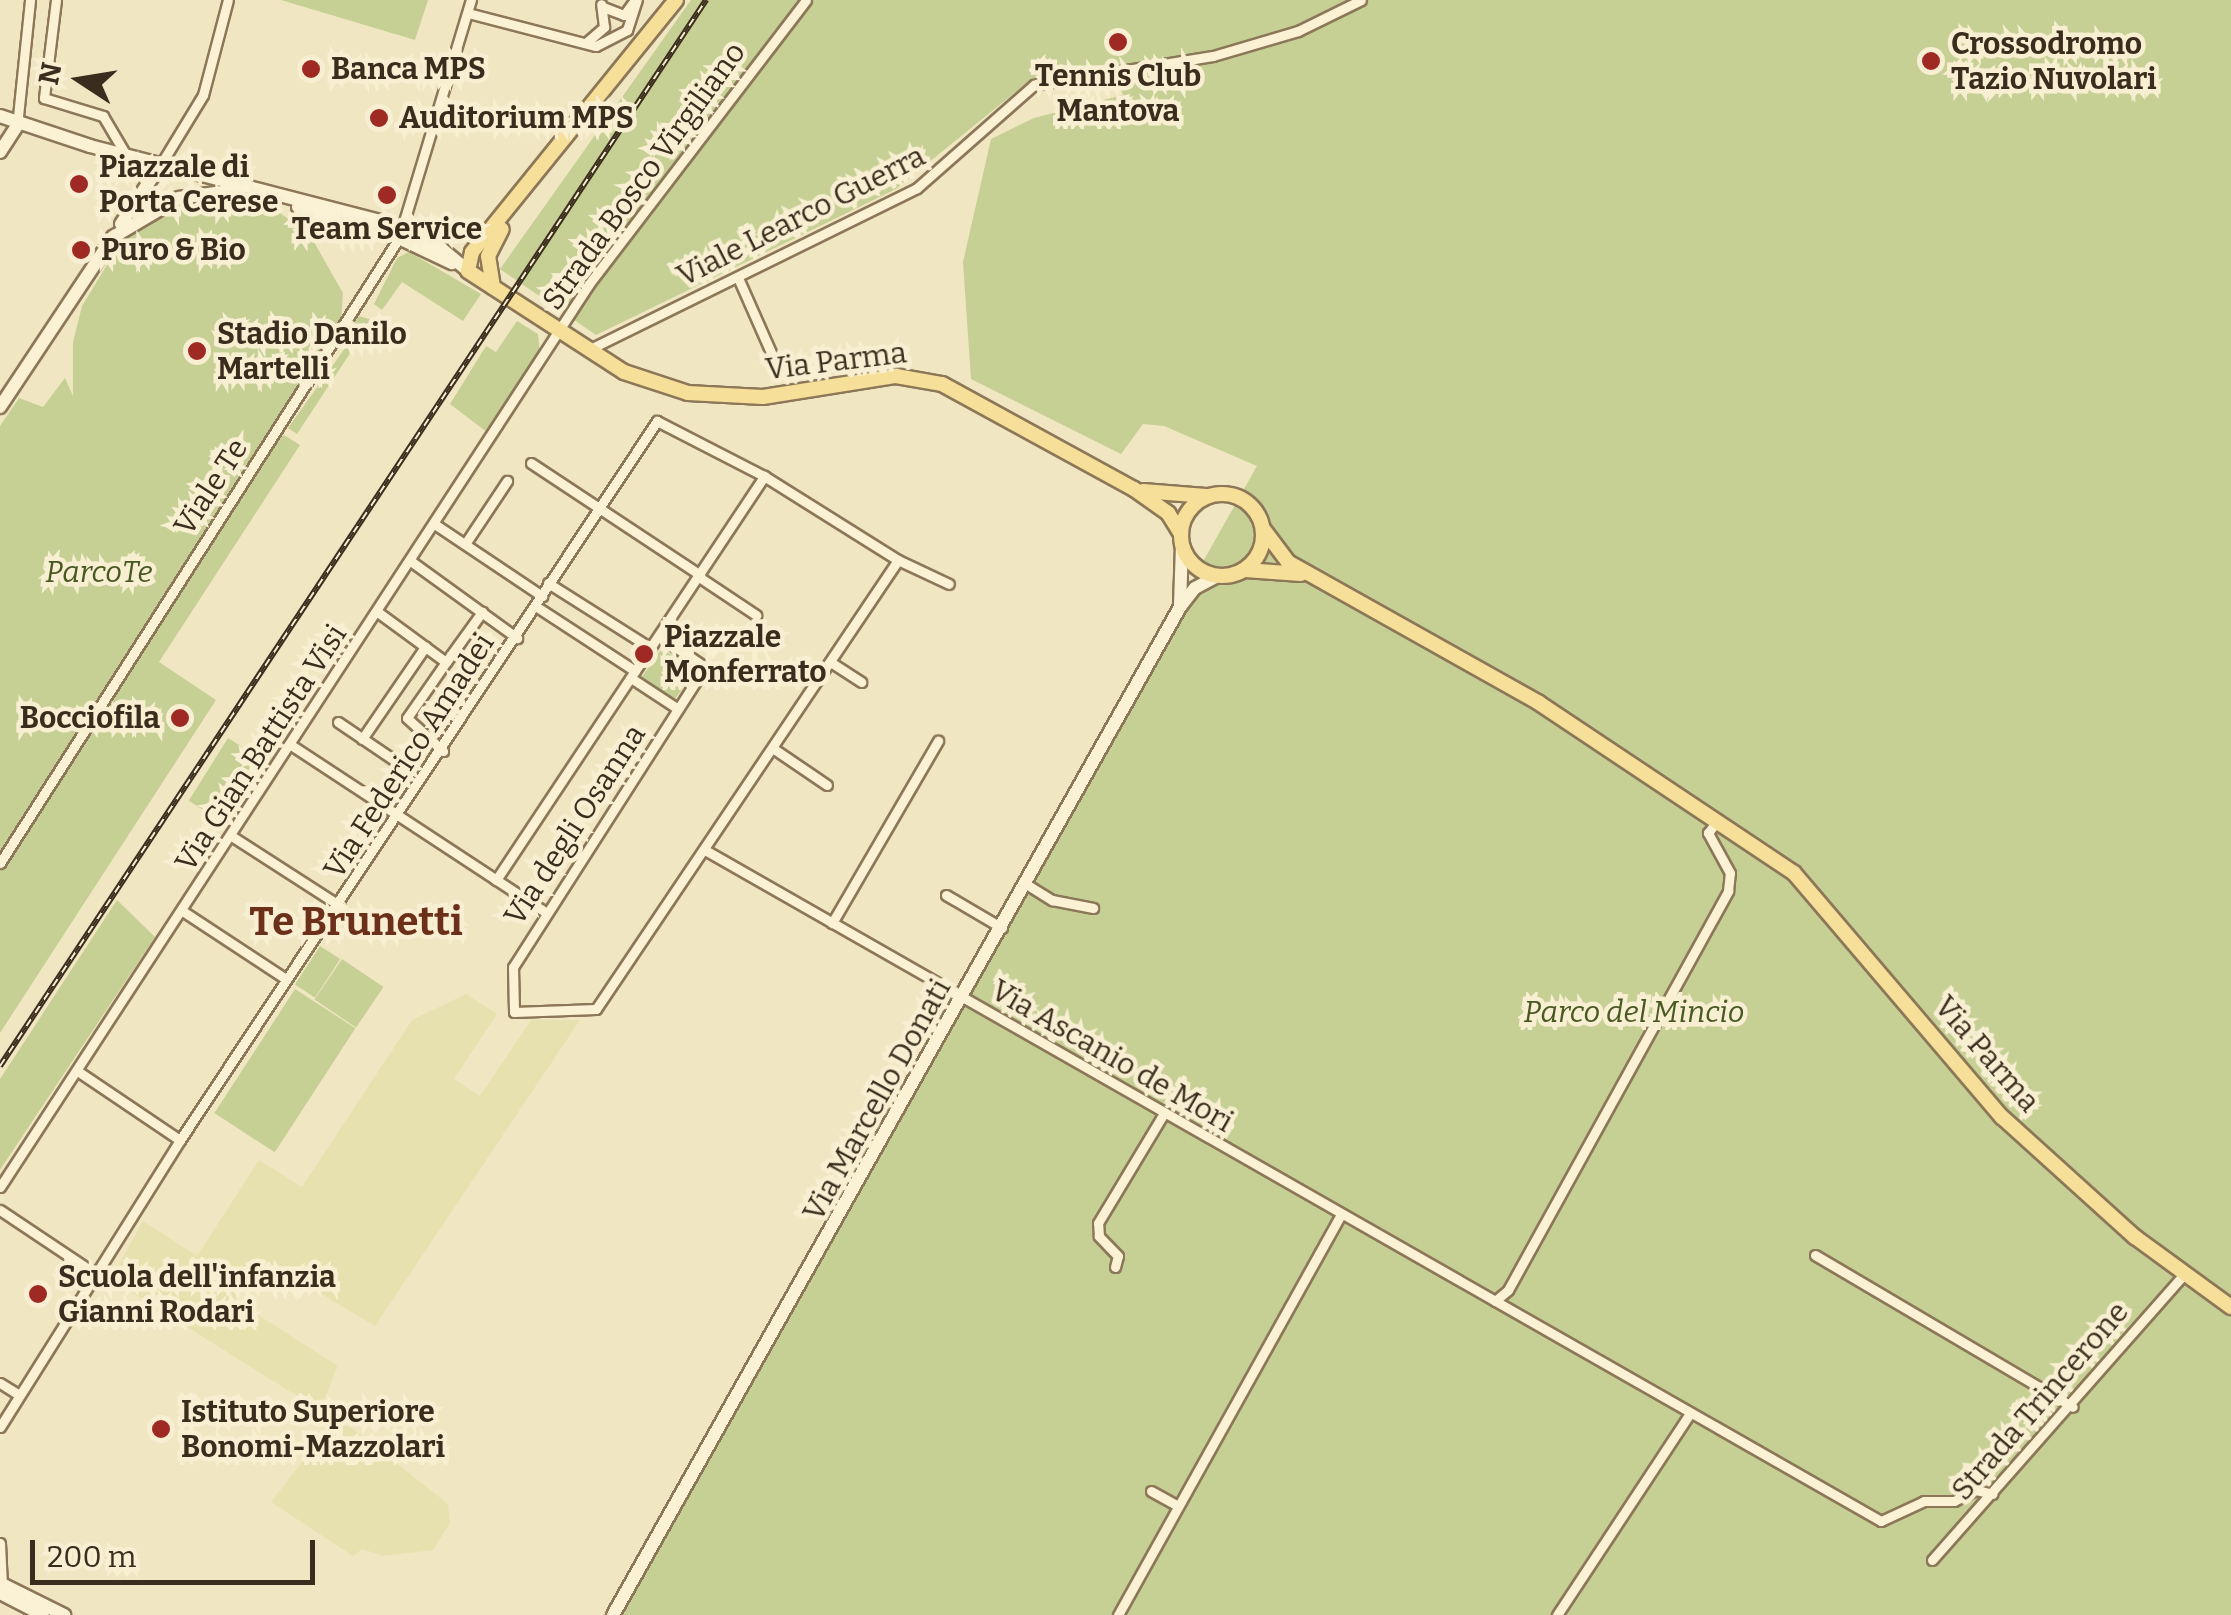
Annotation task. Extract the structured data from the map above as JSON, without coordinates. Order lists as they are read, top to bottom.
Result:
{
  "streets": {
    "main road": ["Via Parma", "Via Marcello Donati"],
    "street": [
      "Strada Bosco Virgiliano",
      "Viale Learco Guerra",
      "Viale Te",
      "Via Gian Battista Visi",
      "Via Federico Amadei",
      "Via degli Osanna",
      "Via Ascanio de Mori",
      "Strada Trincerone"
    ]
  },
  "crossings": [
    ["Strada Bosco Virgiliano", "Via Parma"],
    ["Strada Bosco Virgiliano", "Via Gian Battista Visi"],
    ["Viale Learco Guerra", "Via Parma"],
    ["Via Parma", "Via Gian Battista Visi"],
    ["Via Parma", "Via Marcello Donati"],
    ["Via Parma", "Strada Trincerone"],
    ["Via degli Osanna", "Via Ascanio de Mori"],
    ["Via Ascanio de Mori", "Via Marcello Donati"],
    ["Via Ascanio de Mori", "Strada Trincerone"]
  ],
  "districts": ["Te Brunetti"],
  "parks": ["ParcoTe", "Parco del Mincio"],
  "places": [
    "Tennis Club Mantova",
    "Crossodromo Tazio Nuvolari",
    "Banca MPS",
    "Auditorium MPS",
    "Piazzale di Porta Cerese",
    "Team Service",
    "Puro & Bio",
    "Stadio Danilo Martelli",
    "Piazzale Monferrato",
    "Bocciofila",
    "Scuola dell'infanzia Gianni Rodari",
    "Istituto Superiore Bonomi-Mazzolari"
  ],
  "scale_bar": "200 m",
  "north": "left"
}
